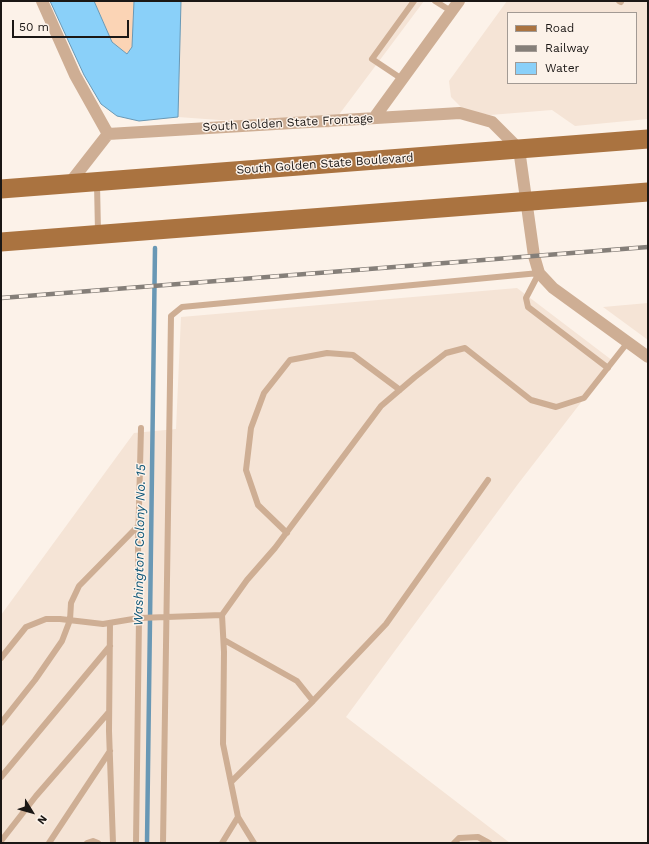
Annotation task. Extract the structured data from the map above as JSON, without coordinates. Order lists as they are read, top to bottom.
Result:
{
  "streets": {
    "main road": ["South Golden State Boulevard"],
    "street": ["South Golden State Frontage"]
  },
  "crossings": [
    ["South Golden State Frontage", "South Golden State Boulevard"]
  ],
  "water": ["Washington Colony No. 15"],
  "legend": ["Road", "Railway", "Water"],
  "scale_bar": "50 m",
  "north": "bottom right"
}
